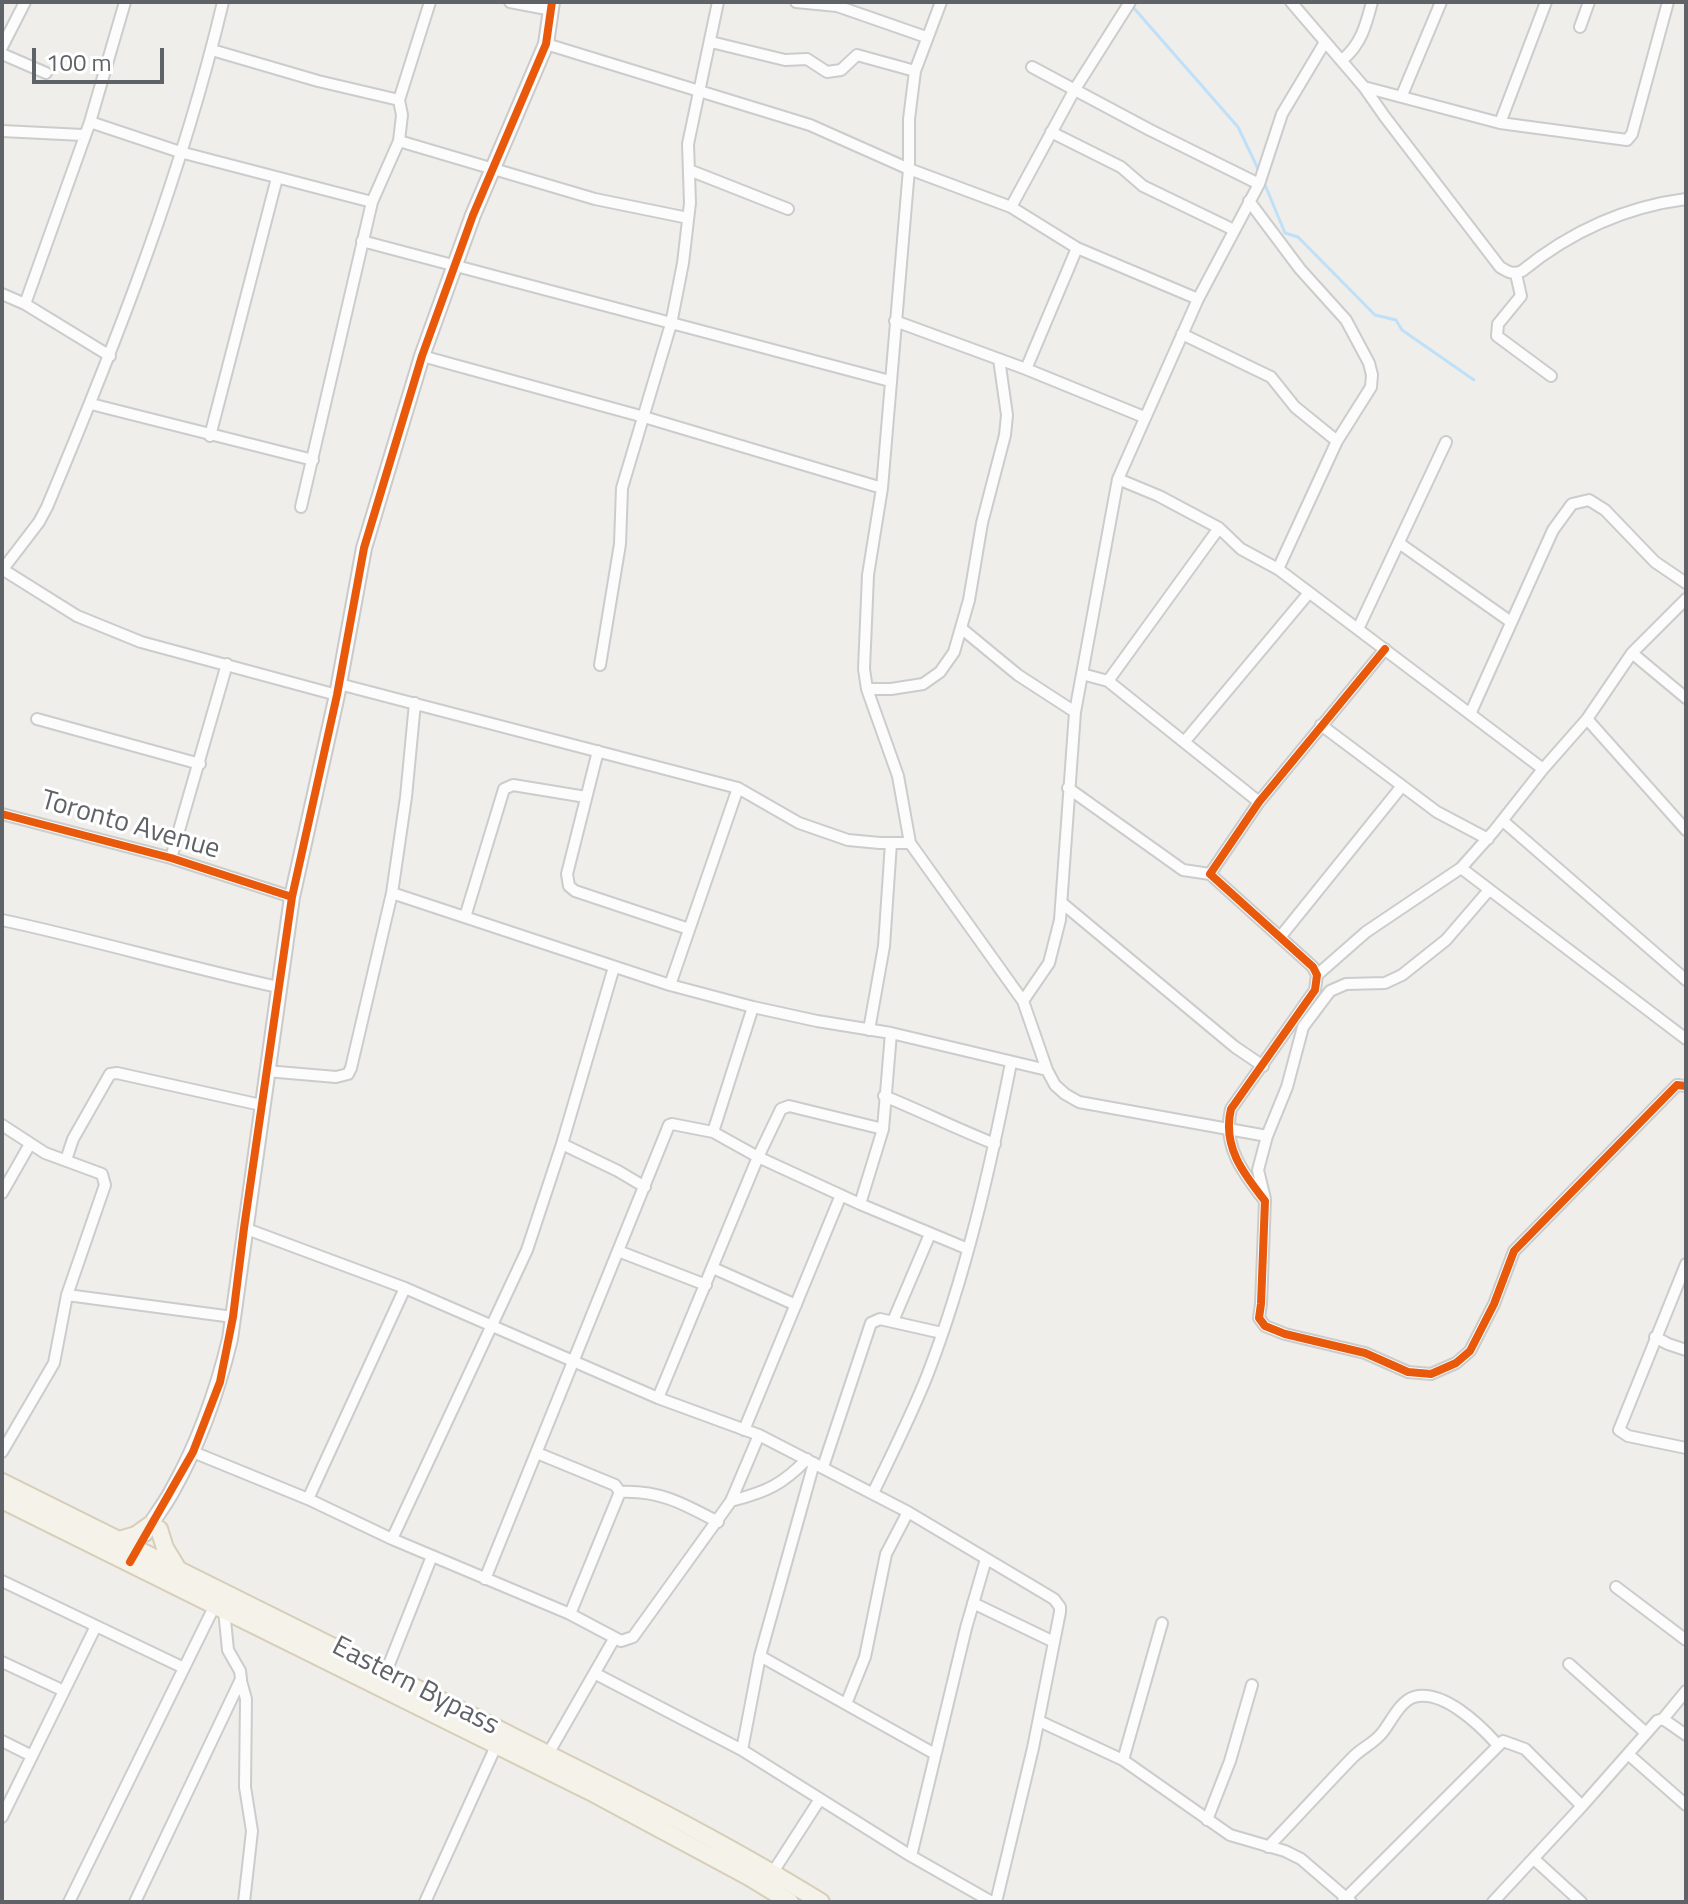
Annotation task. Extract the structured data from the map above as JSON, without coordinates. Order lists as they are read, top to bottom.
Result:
{
  "streets": {
    "main road": ["Eastern Bypass"],
    "street": ["Toronto Avenue"]
  },
  "scale_bar": "100 m"
}
